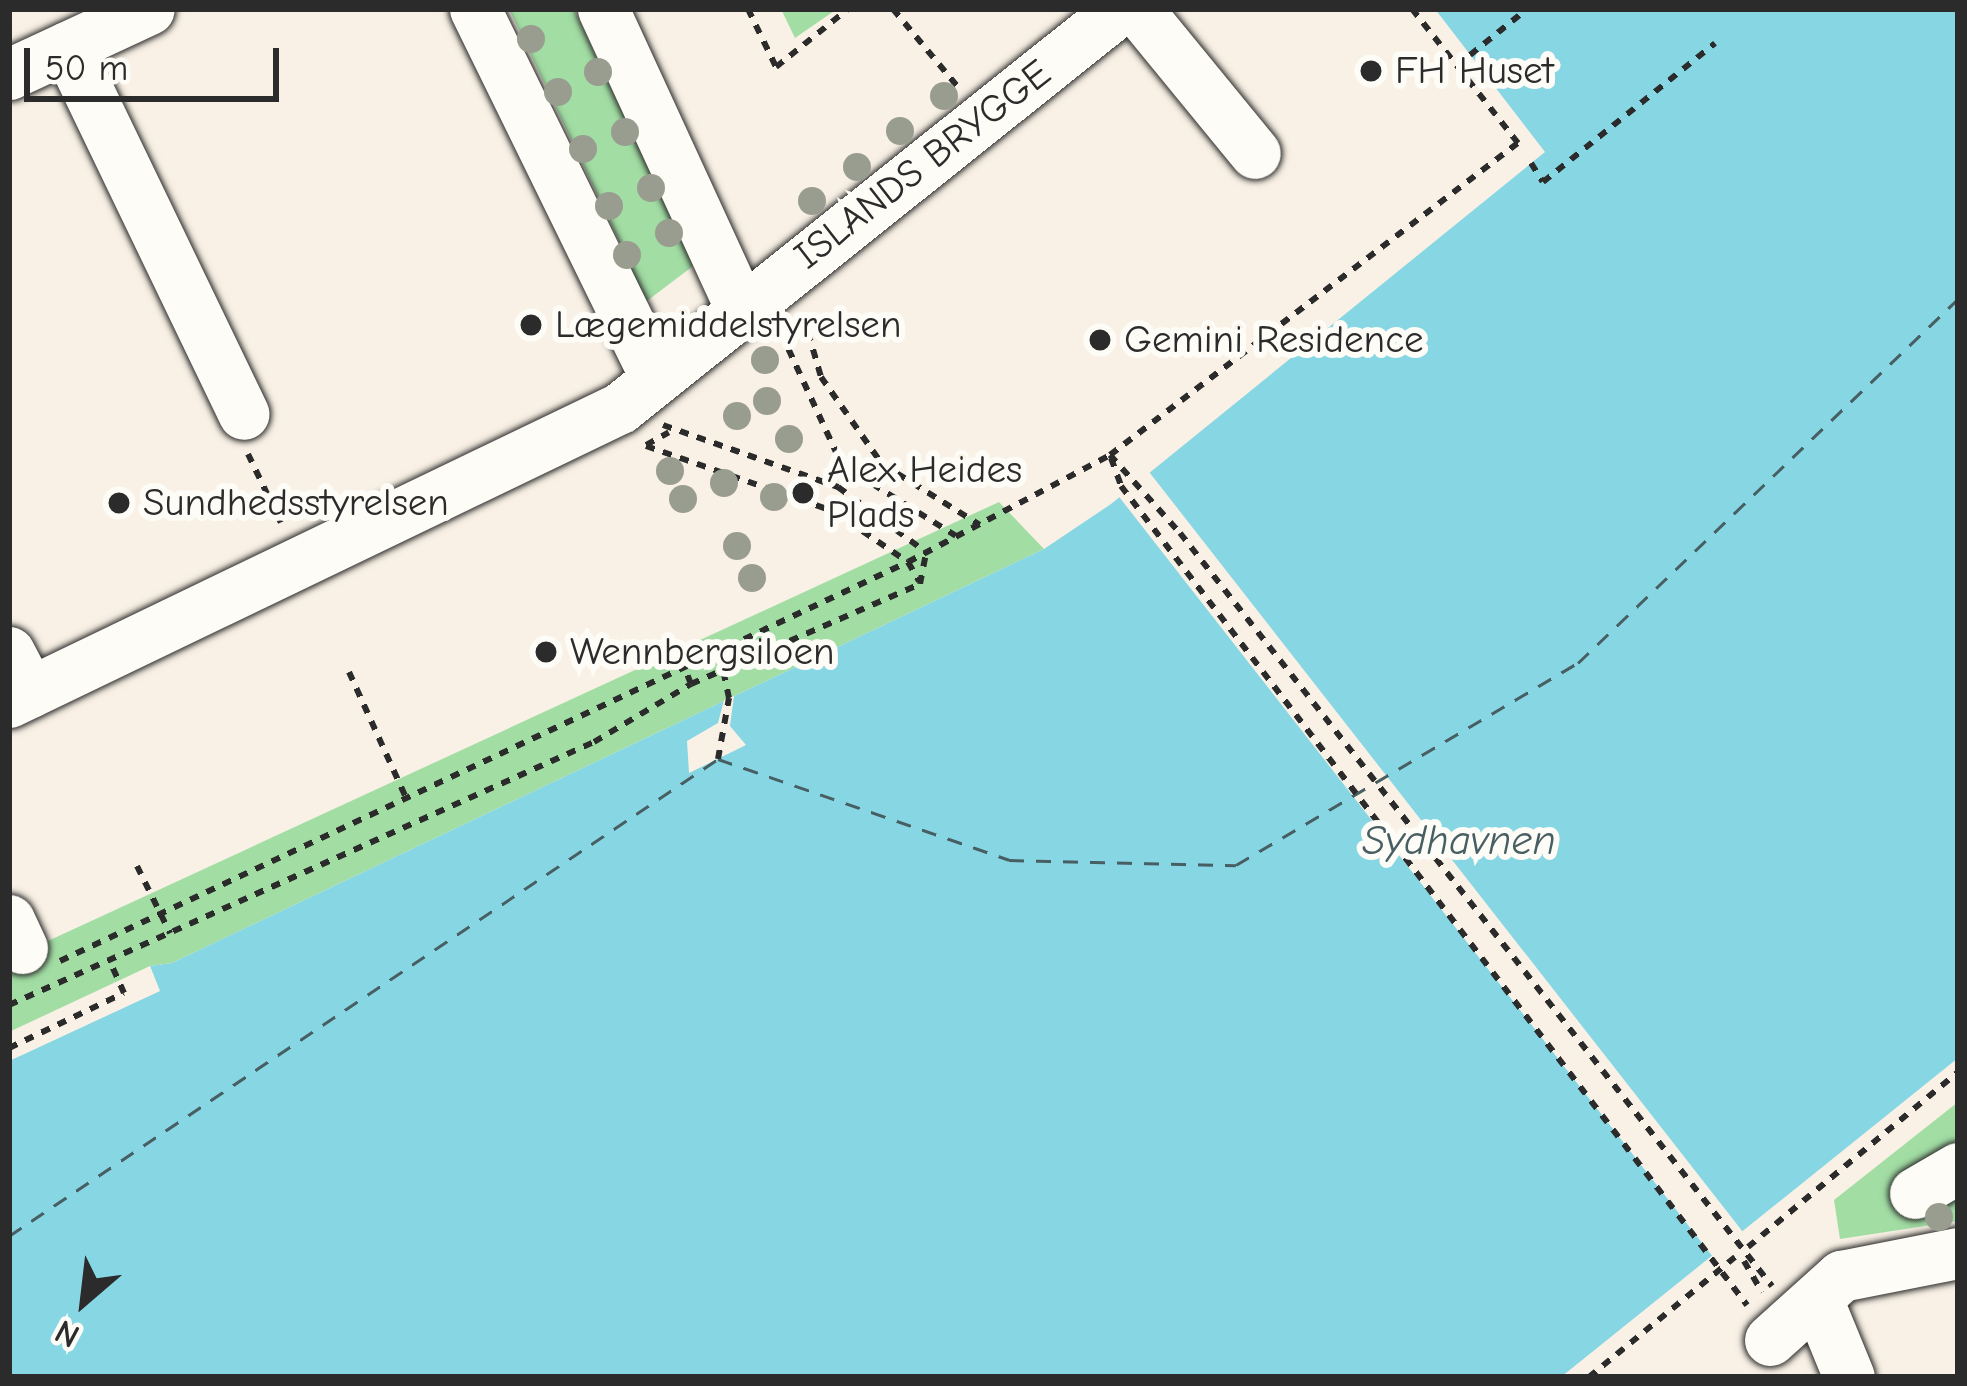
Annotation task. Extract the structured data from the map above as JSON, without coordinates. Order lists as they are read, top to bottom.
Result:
{
  "streets": {
    "street": ["ISLANDS BRYGGE"]
  },
  "water": ["Sydhavnen"],
  "places": [
    "FH Huset",
    "Lægemiddelstyrelsen",
    "Gemini Residence",
    "Alex Heides Plads",
    "Sundhedsstyrelsen",
    "Wennbergsiloen"
  ],
  "scale_bar": "50 m",
  "north": "bottom left"
}
